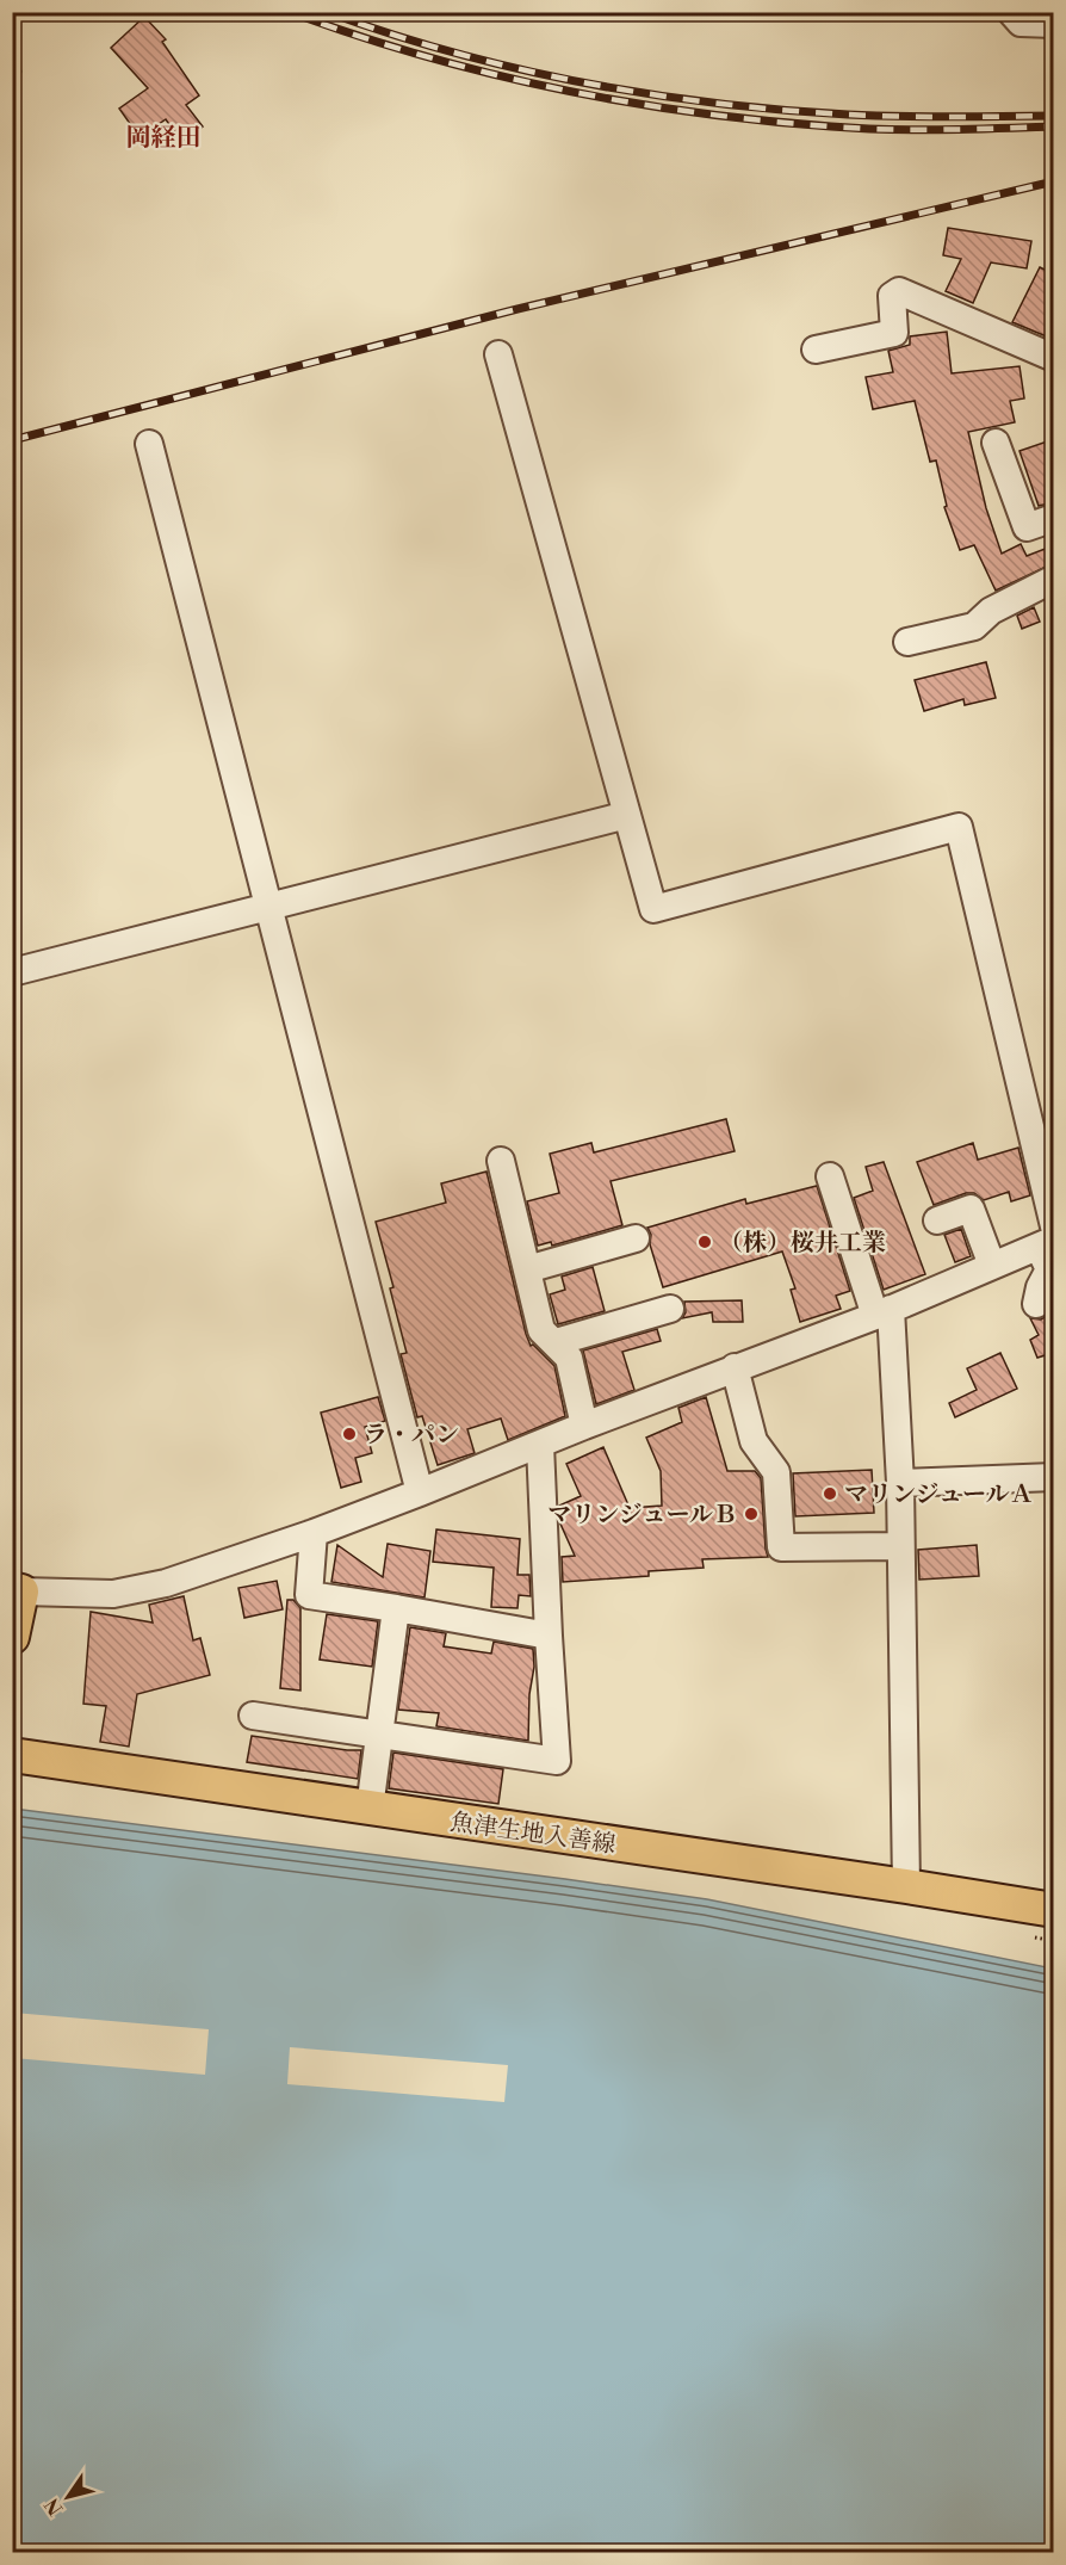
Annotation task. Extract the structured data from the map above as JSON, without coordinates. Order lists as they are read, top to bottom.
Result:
{
  "streets": {
    "main road": ["魚津生地入善線"]
  },
  "districts": ["岡経田"],
  "places": [
    "（株）桜井工業",
    "ラ・パン",
    "マリンジュールＡ",
    "マリンジュールＢ"
  ],
  "north": "bottom left"
}
